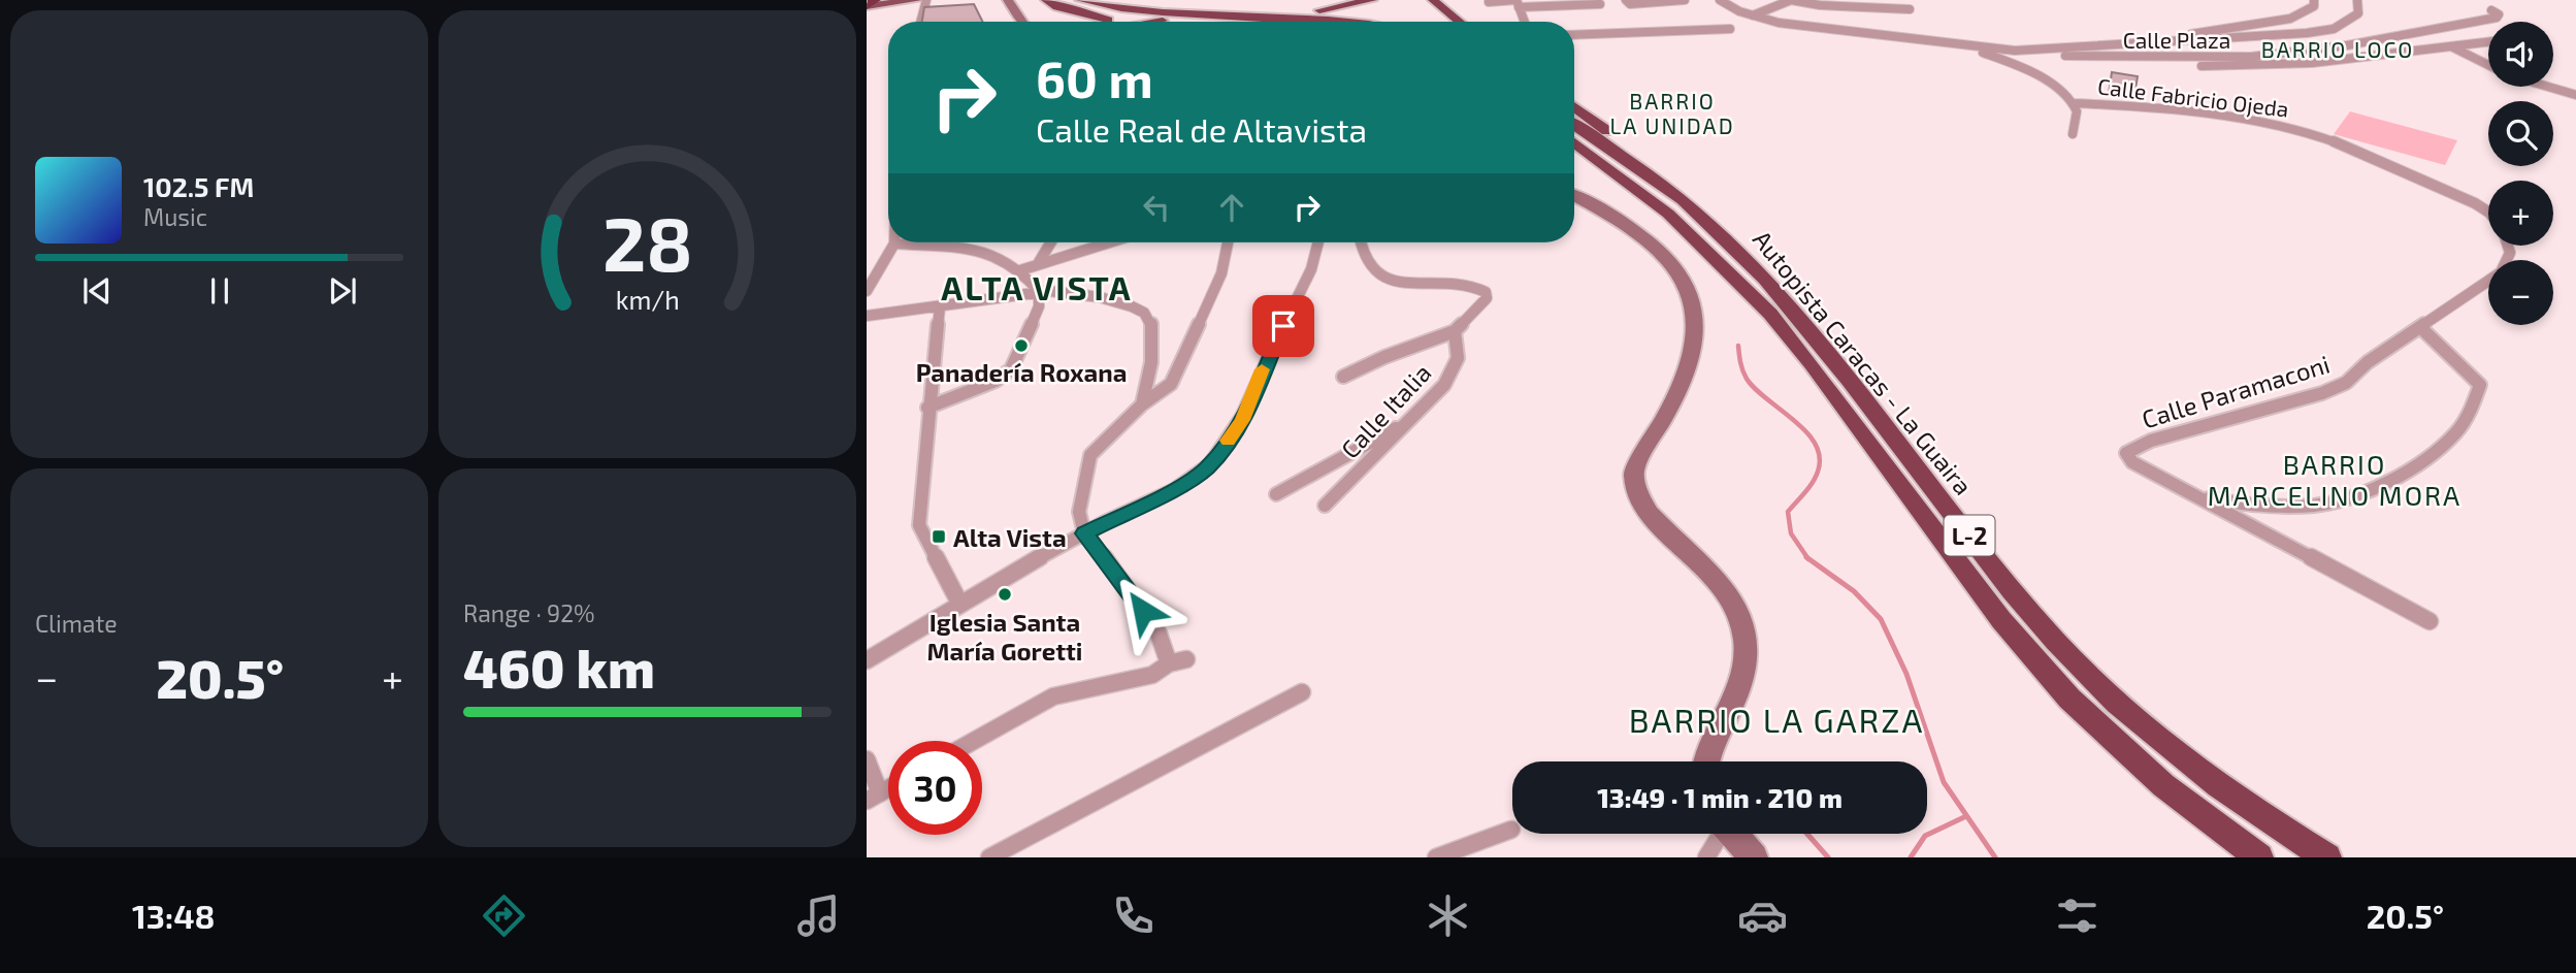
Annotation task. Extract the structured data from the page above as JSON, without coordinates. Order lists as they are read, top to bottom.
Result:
{
  "streets": {
    "highway": ["Autopista Caracas - La Guaira", "L-2"],
    "street": [
      "Calle Plaza",
      "Calle Fabricio Ojeda",
      "Calle Paramaconi",
      "Calle Italia"
    ]
  },
  "districts": [
    "BARRIO LOCO",
    "BARRIO LA UNIDAD",
    "ALTA VISTA",
    "BARRIO MARCELINO MORA",
    "BARRIO LA GARZA"
  ],
  "places": {
    "other": ["Panadería Roxana", "Iglesia Santa María Goretti"],
    "transit": ["Alta Vista"]
  },
  "page": {
    "map_buttons": ["+", "−"],
    "turn": ["60 m", "Calle Real de Altavista"],
    "song": ["102.5 FM", "Music"],
    "tile": [
      "Climate",
      ["Range · 92%", "460 km"]
    ],
    "heat": ["−", "20.5°", "+"],
    "limit": "30",
    "trip": "13:49 · 1 min · 210 m",
    "tabs": ["13:48", "20.5°"],
    "gauge": ["28", "km/h"]
  }
}
